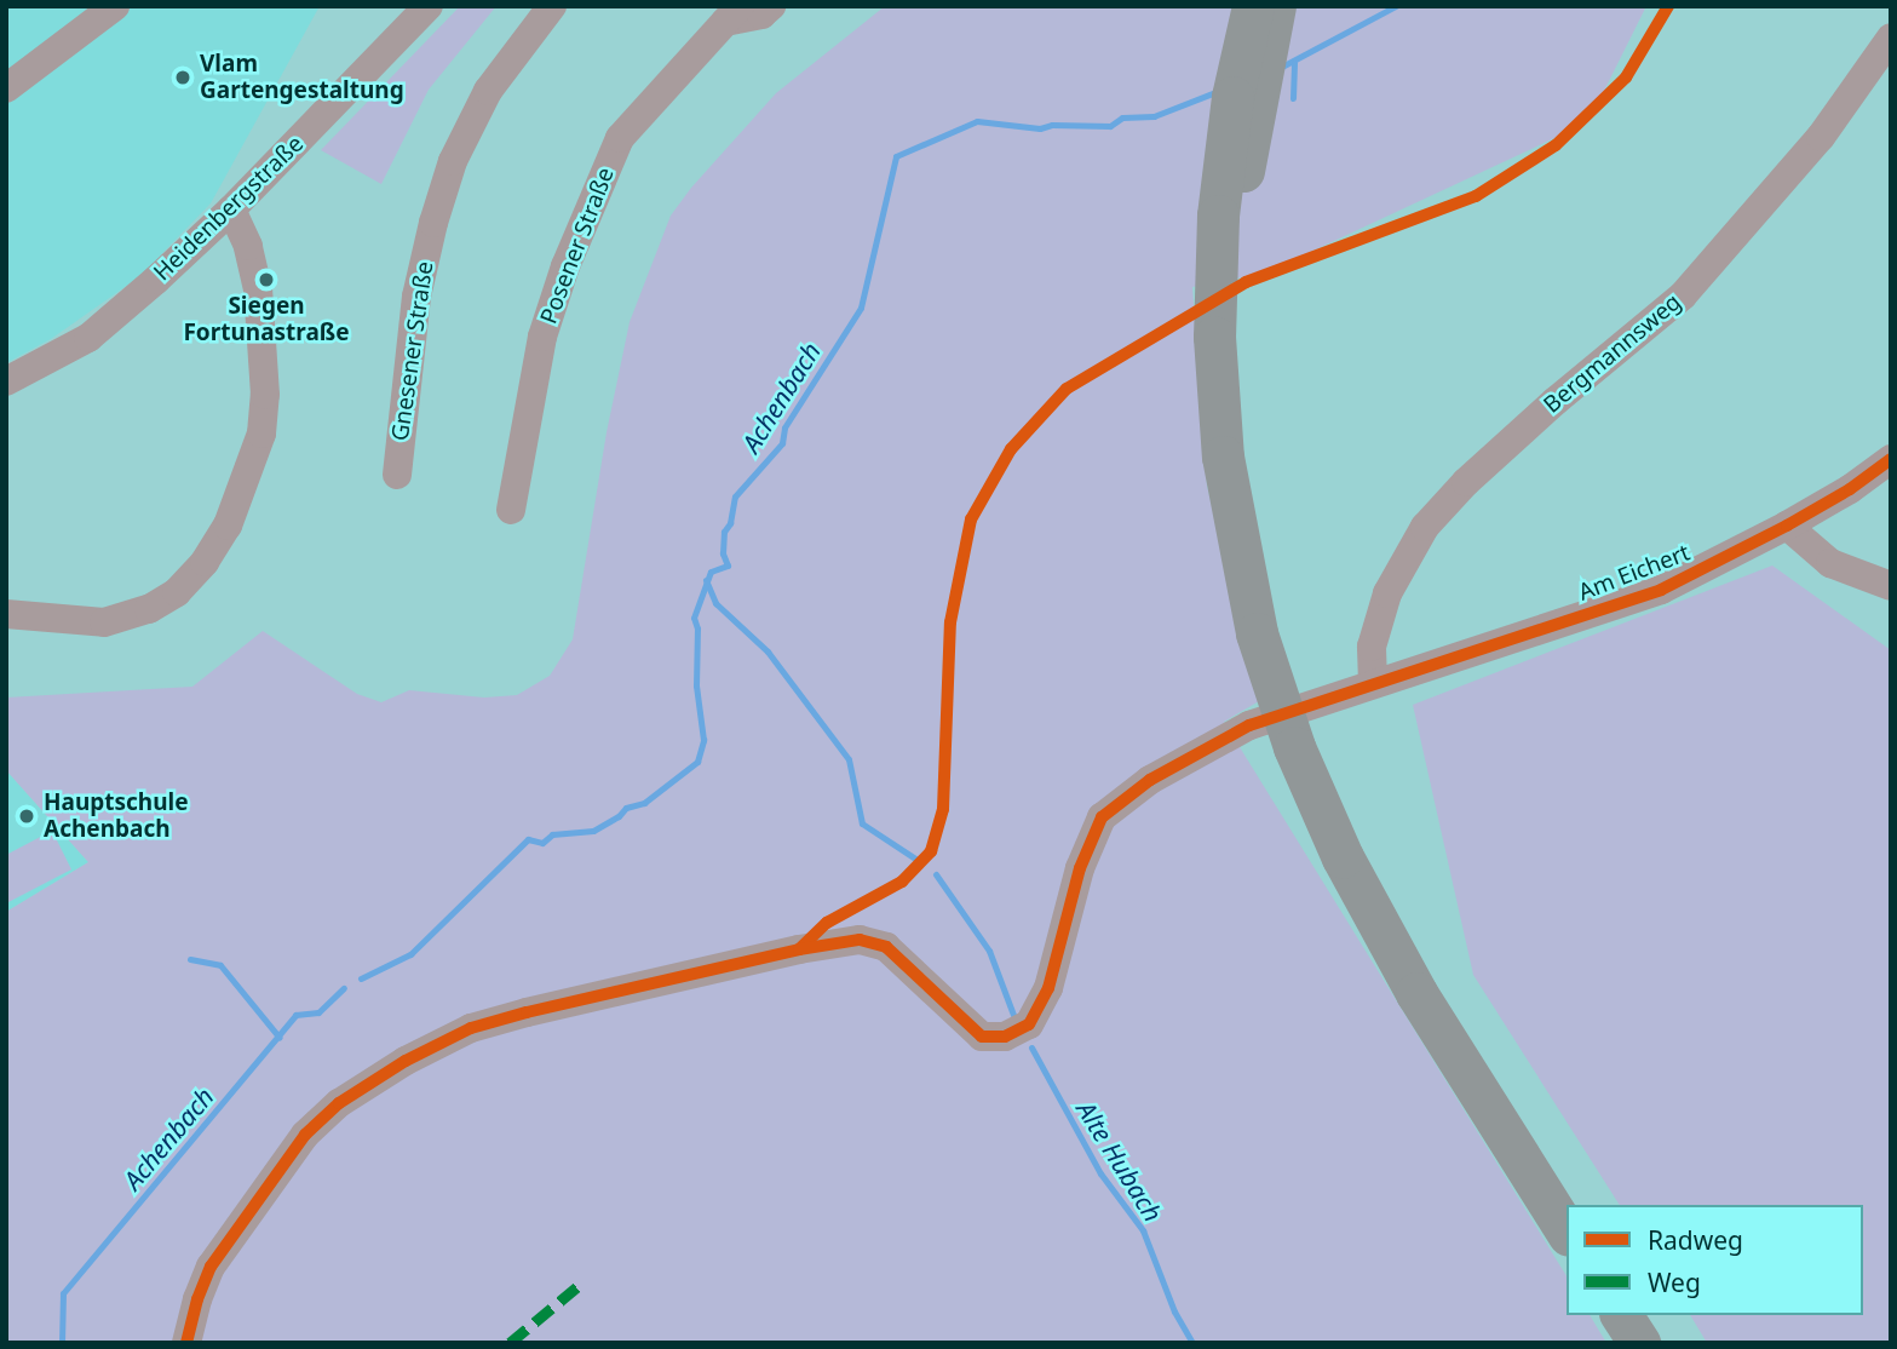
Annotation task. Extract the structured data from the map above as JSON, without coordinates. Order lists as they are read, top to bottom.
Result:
{
  "streets": {
    "street": [
      "Heidenbergstraße",
      "Posener Straße",
      "Gnesener Straße",
      "Bergmannsweg",
      "Am Eichert"
    ]
  },
  "crossings": [
    ["Bergmannsweg", "Am Eichert"]
  ],
  "water": ["Achenbach", "Alte Hubach"],
  "places": ["Vlam Gartengestaltung", "Siegen Fortunastraße", "Hauptschule Achenbach"],
  "legend": ["Radweg", "Weg"]
}
